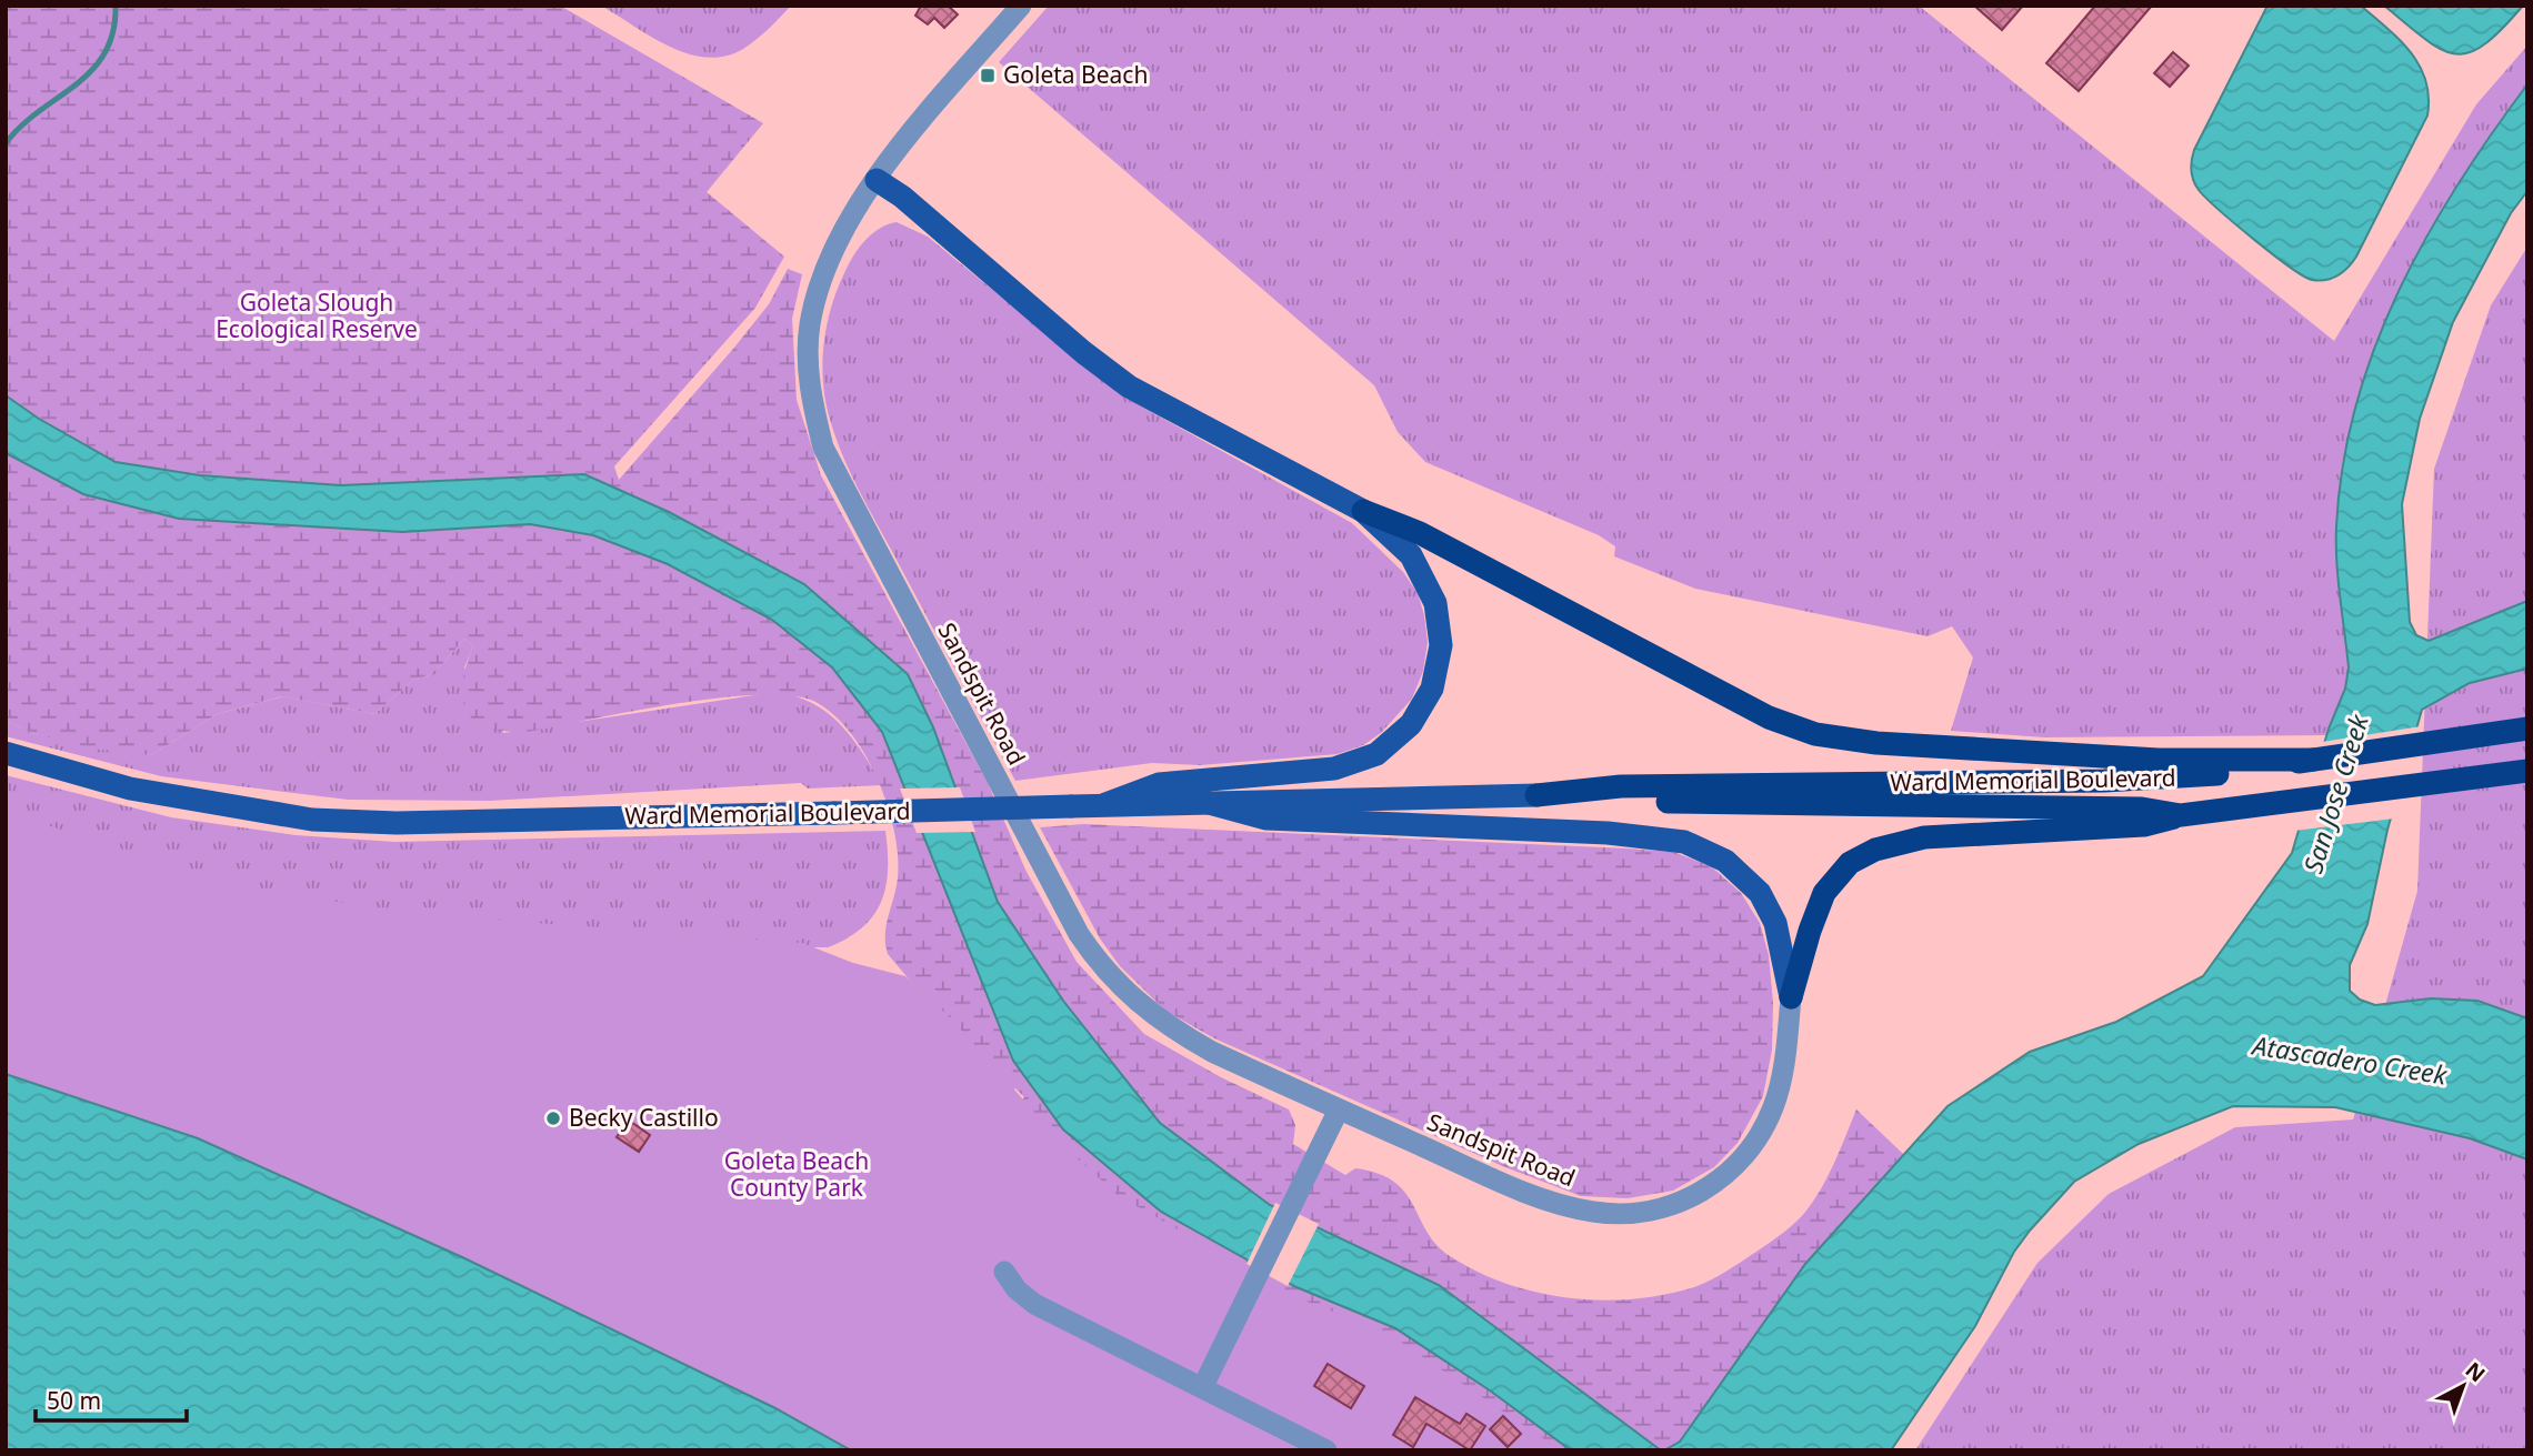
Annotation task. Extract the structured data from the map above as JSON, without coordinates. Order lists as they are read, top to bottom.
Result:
{
  "streets": {
    "highway": ["Ward Memorial Boulevard"],
    "street": ["Sandspit Road"]
  },
  "water": ["San Jose Creek", "Atascadero Creek"],
  "parks": ["Goleta Slough Ecological Reserve", "Goleta Beach County Park"],
  "places": {
    "transit": ["Goleta Beach"],
    "other": ["Becky Castillo"]
  },
  "scale_bar": "50 m",
  "north": "top right"
}
